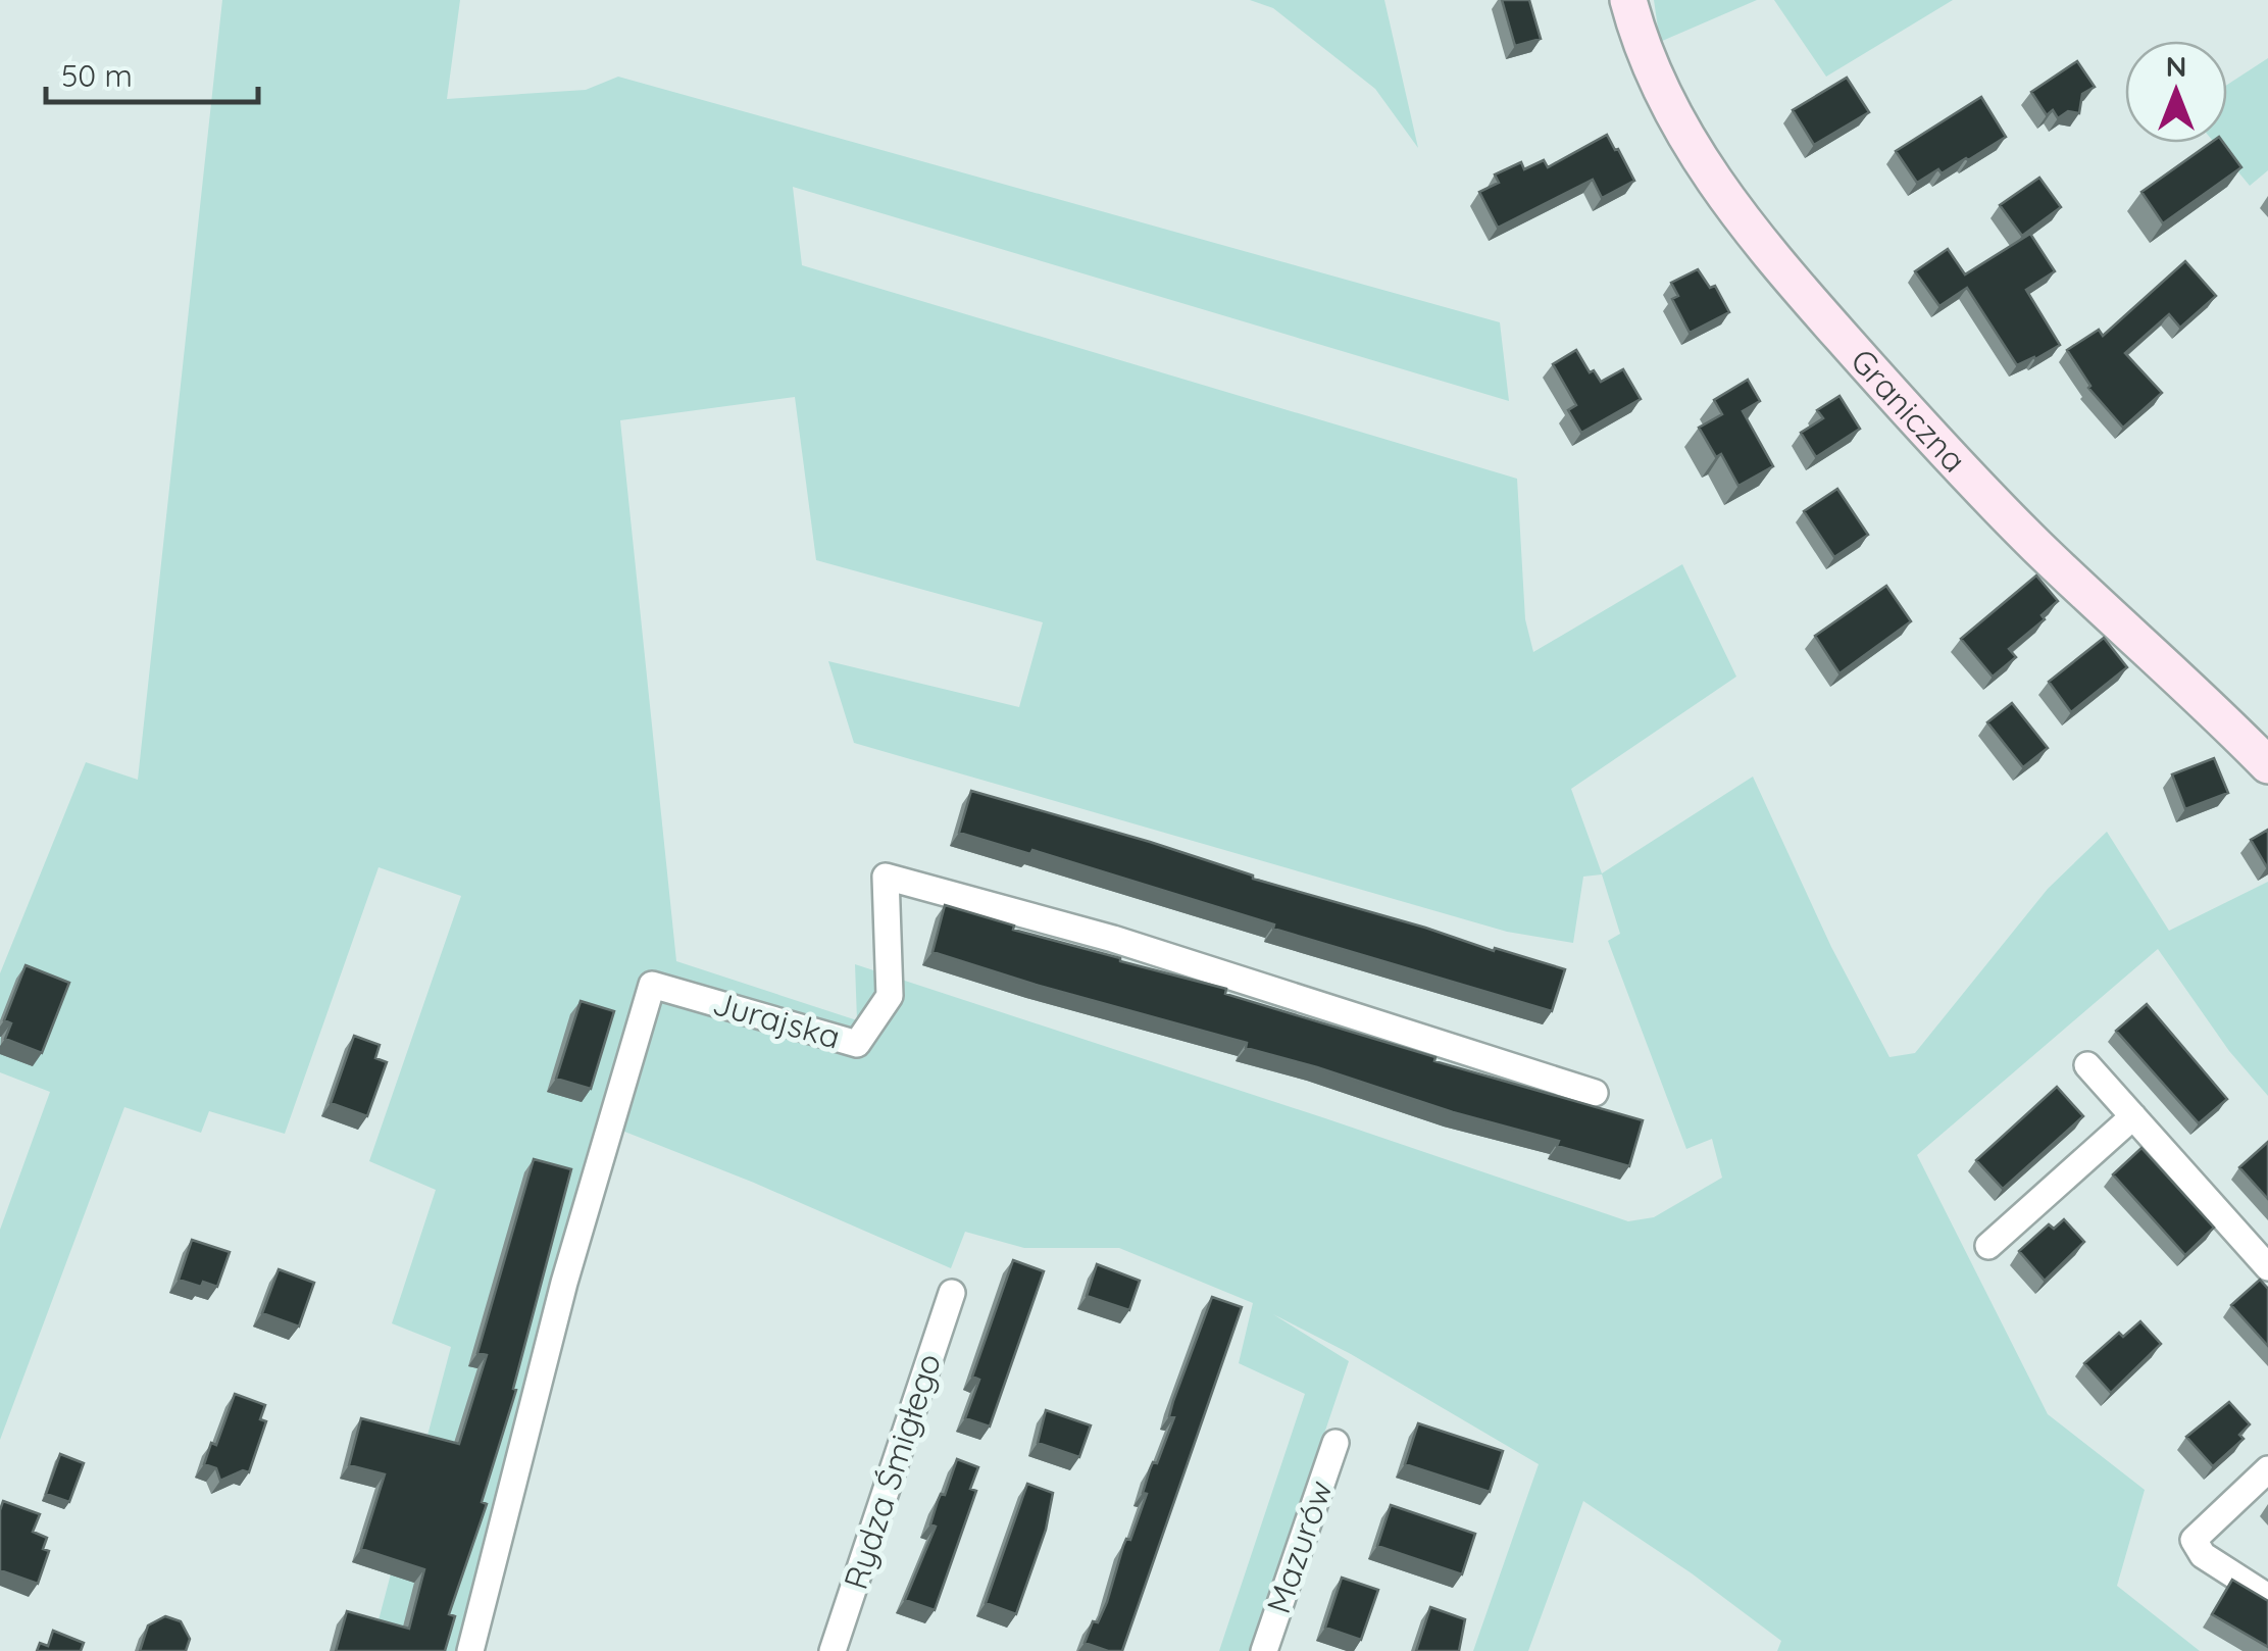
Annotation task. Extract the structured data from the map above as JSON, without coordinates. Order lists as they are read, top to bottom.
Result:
{
  "streets": {
    "street": [
      "Graniczna",
      "Jurajska",
      "Rydza Śmigłego",
      "Mazurów"
    ]
  },
  "scale_bar": "50 m",
  "north": "top"
}
